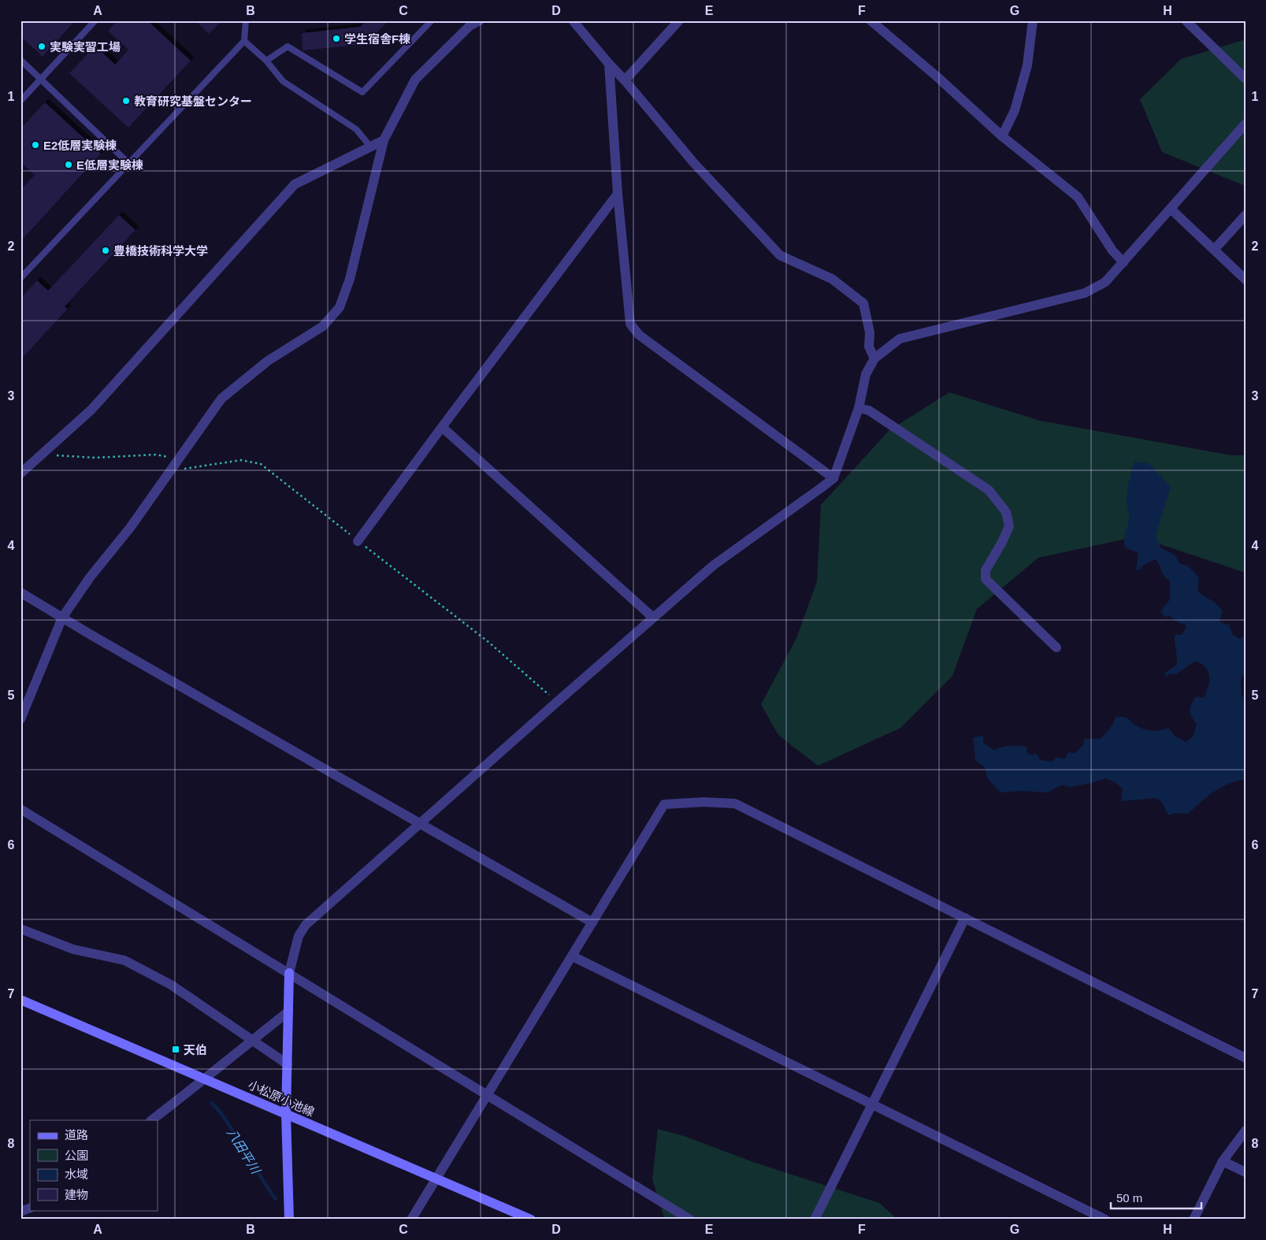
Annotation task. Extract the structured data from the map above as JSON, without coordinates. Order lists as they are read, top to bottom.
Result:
{
  "streets": {
    "main road": ["小松原小池線"]
  },
  "water": ["八田平川"],
  "places": {
    "other": [
      "学生宿舎F棟",
      "実験実習工場",
      "教育研究基盤センター",
      "E2低層実験棟",
      "E低層実験棟",
      "豊橋技術科学大学"
    ],
    "transit": ["天伯"]
  },
  "legend": [
    "道路",
    "公園",
    "水域",
    "建物"
  ],
  "scale_bar": "50 m",
  "grid": {
    "columns": [
      "A",
      "B",
      "C",
      "D",
      "E",
      "F",
      "G",
      "H"
    ],
    "rows": [
      "1",
      "2",
      "3",
      "4",
      "5",
      "6",
      "7",
      "8"
    ]
  }
}
